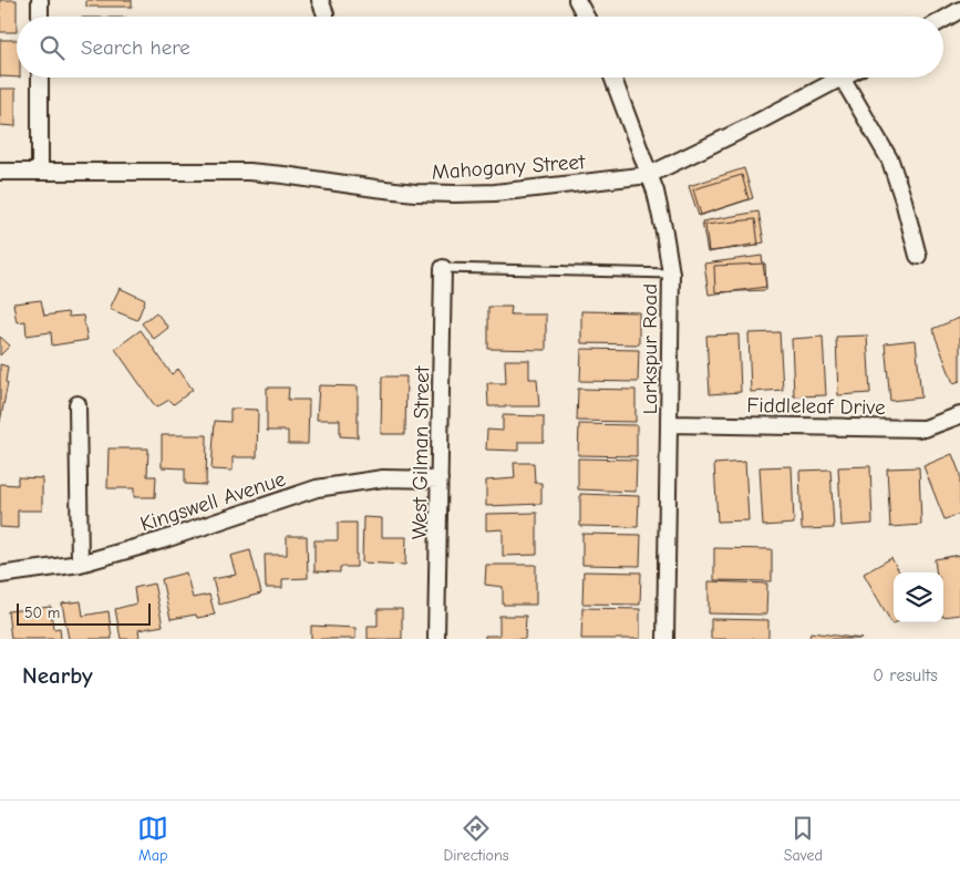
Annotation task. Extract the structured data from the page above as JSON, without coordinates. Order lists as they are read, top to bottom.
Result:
{
  "streets": {
    "street": [
      "Mahogany Street",
      "Larkspur Road",
      "Fiddleleaf Drive",
      "West Gilman Street",
      "Kingswell Avenue"
    ]
  },
  "crossings": [
    ["Mahogany Street", "Larkspur Road"],
    ["Larkspur Road", "Fiddleleaf Drive"],
    ["West Gilman Street", "Kingswell Avenue"]
  ],
  "scale_bar": "50 m",
  "page": {
    "search": "Search here",
    "scale": "50 m",
    "heading": ["Nearby", "0 results"],
    "nav": ["Map", "Directions", "Saved"]
  }
}
